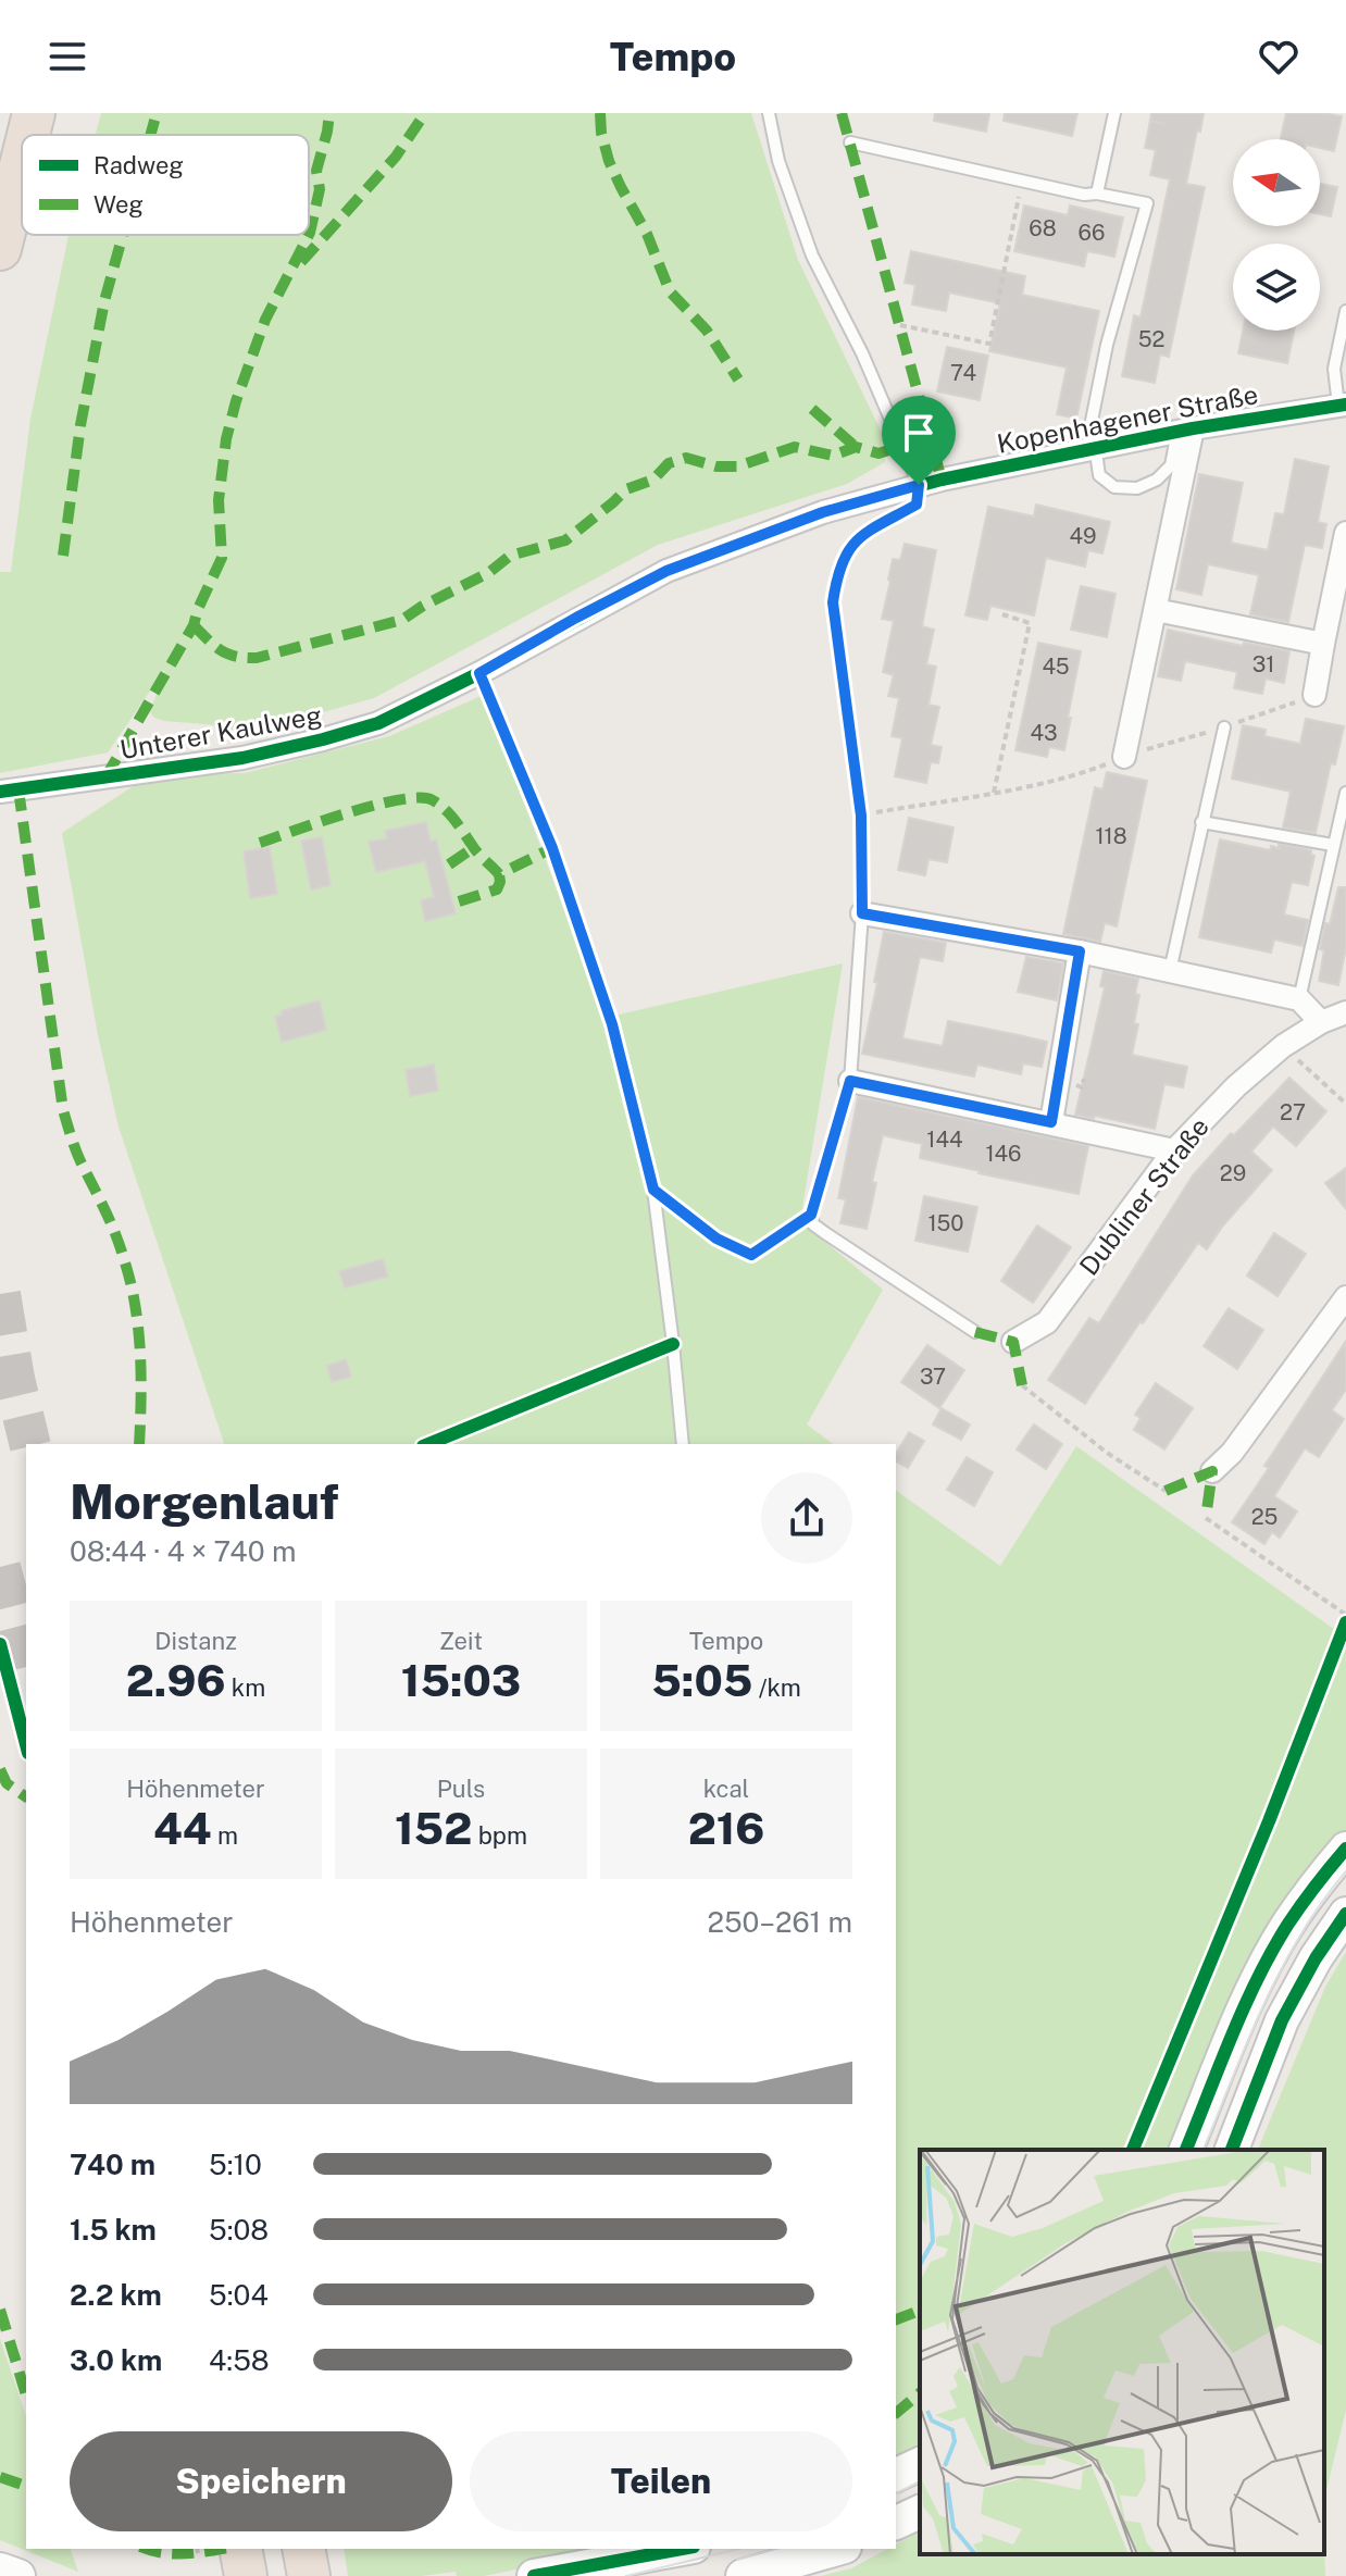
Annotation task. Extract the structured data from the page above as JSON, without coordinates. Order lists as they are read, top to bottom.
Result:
{
  "streets": {
    "street": ["Kopenhagener Straße", "Unterer Kaulweg", "Dubliner Straße"]
  },
  "crossings": [
    ["Kopenhagener Straße", "Unterer Kaulweg"]
  ],
  "house_numbers": [
    "68",
    "66",
    "52",
    "74",
    "49",
    "31",
    "45",
    "43",
    "118",
    "27",
    "144",
    "146",
    "29",
    "150",
    "37",
    "25"
  ],
  "legend": ["Radweg", "Weg"],
  "north": "left",
  "page": {
    "header": "Tempo",
    "heading": ["Morgenlauf", "08:44 · 4 × 740 m"],
    "stats": [
      ["Distanz", "2.96 km"],
      ["Zeit", "15:03"],
      ["Tempo", "5:05 /km"],
      ["Höhenmeter", "44 m"],
      ["Puls", "152 bpm"],
      ["kcal", "216"]
    ],
    "chart": ["Höhenmeter", "250–261 m"],
    "list": [
      {
        "name": "740 m",
        "note": "5:10"
      },
      {
        "name": "1.5 km",
        "note": "5:08"
      },
      {
        "name": "2.2 km",
        "note": "5:04"
      },
      {
        "name": "3.0 km",
        "note": "4:58"
      }
    ],
    "buttons": ["Speichern", "Teilen"]
  }
}
